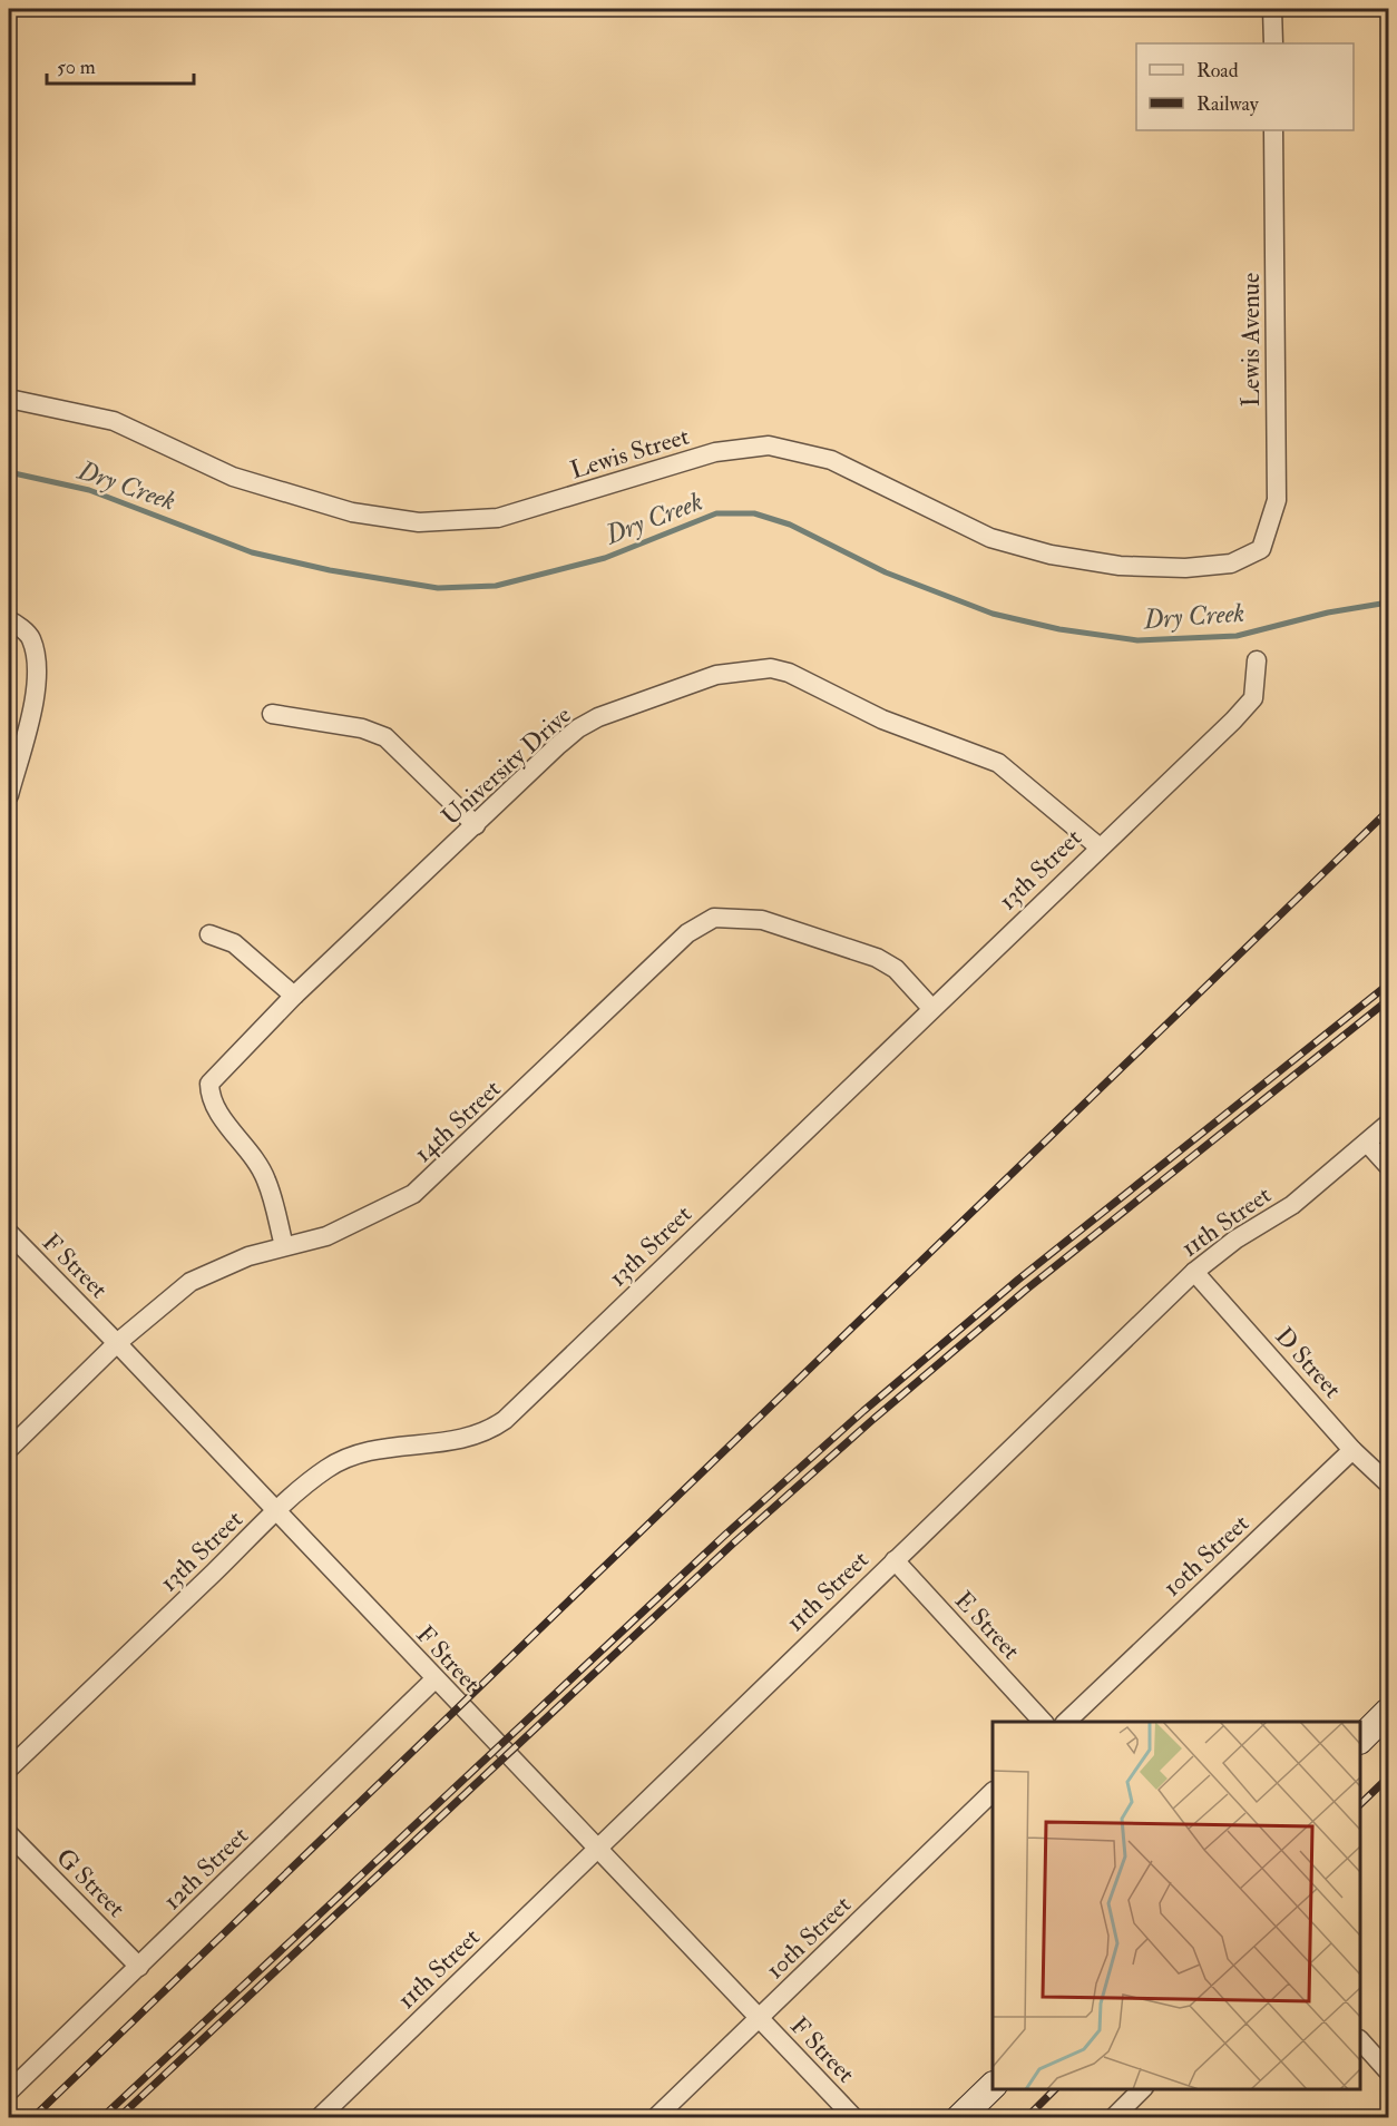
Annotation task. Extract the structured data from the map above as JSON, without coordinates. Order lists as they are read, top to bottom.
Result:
{
  "streets": {
    "street": [
      "Lewis Avenue",
      "Lewis Street",
      "University Drive",
      "13th Street",
      "14th Street",
      "11th Street",
      "F Street",
      "D Street",
      "10th Street",
      "E Street",
      "12th Street",
      "G Street"
    ]
  },
  "crossings": [
    ["Lewis Avenue", "Lewis Street"],
    ["University Drive", "13th Street"],
    ["University Drive", "14th Street"],
    ["13th Street", "14th Street"],
    ["13th Street", "F Street"],
    ["14th Street", "F Street"],
    ["11th Street", "F Street"],
    ["11th Street", "D Street"],
    ["11th Street", "E Street"],
    ["F Street", "10th Street"],
    ["F Street", "12th Street"],
    ["D Street", "10th Street"],
    ["12th Street", "G Street"]
  ],
  "water": ["Dry Creek"],
  "legend": ["Road", "Railway"],
  "scale_bar": "50 m"
}
